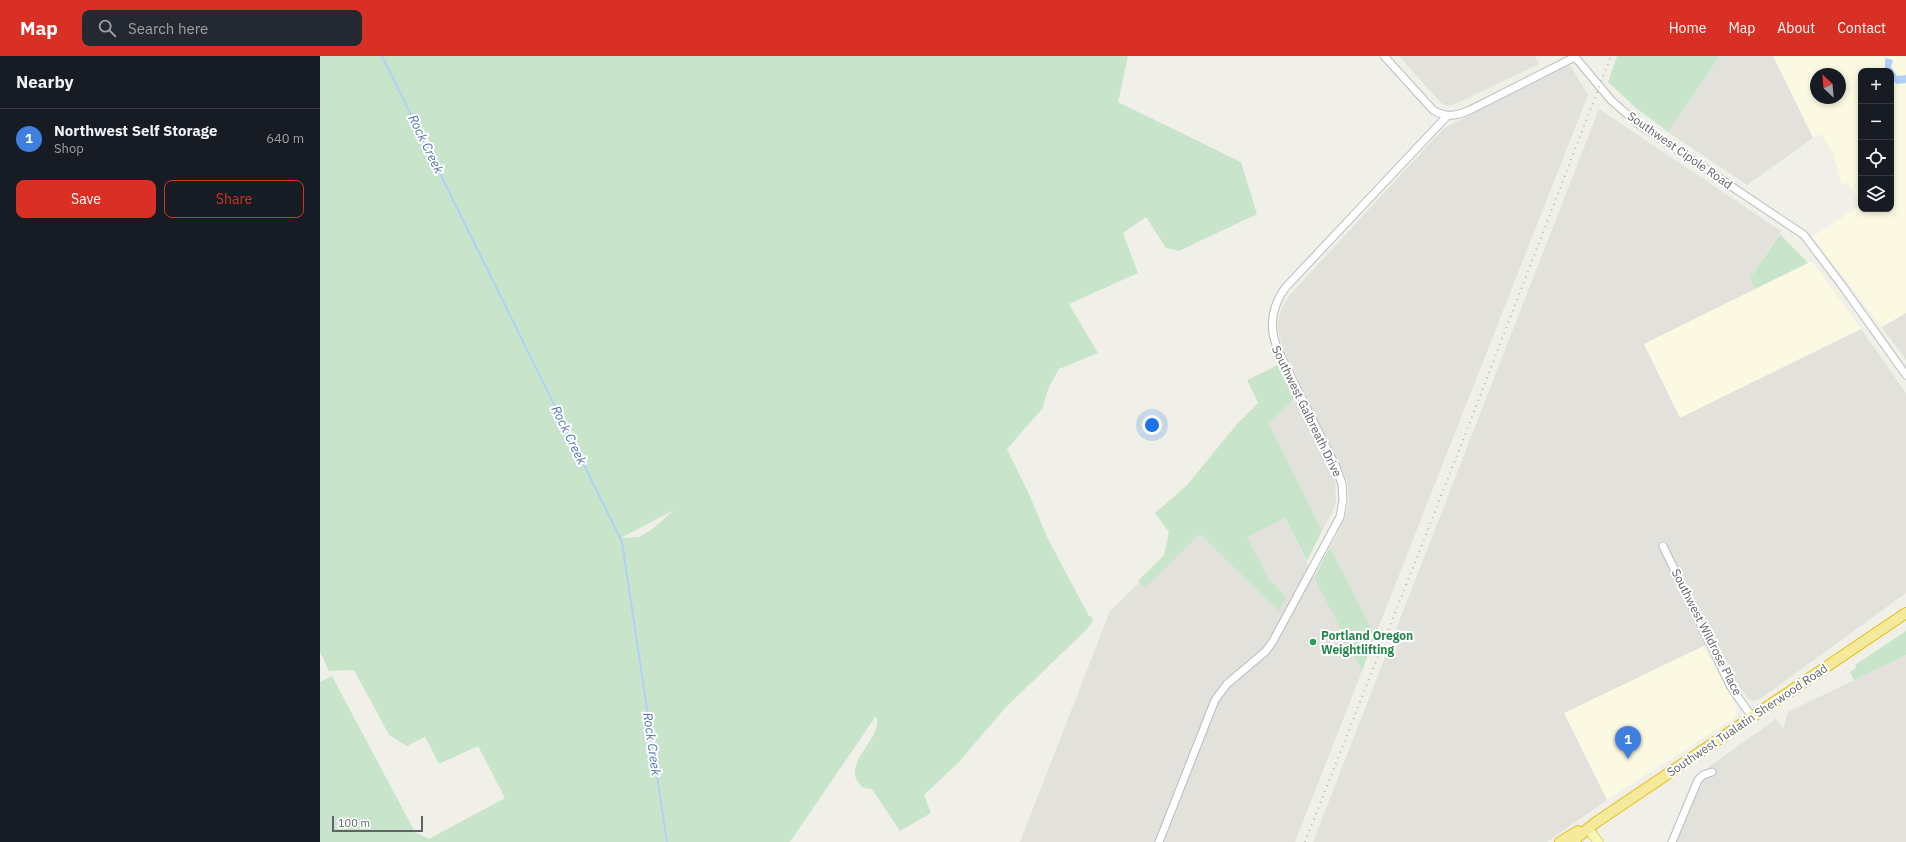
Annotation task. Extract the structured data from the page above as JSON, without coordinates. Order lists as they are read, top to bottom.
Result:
{
  "streets": {
    "highway": ["Southwest Tualatin Sherwood Road"],
    "street": ["Southwest Cipole Road", "Southwest Galbreath Drive", "Southwest Wildrose Place"]
  },
  "crossings": [
    ["Southwest Cipole Road", "Southwest Galbreath Drive"],
    ["Southwest Wildrose Place", "Southwest Tualatin Sherwood Road"]
  ],
  "water": ["Rock Creek"],
  "places": ["Portland Oregon Weightlifting"],
  "scale_bar": "100 m",
  "north": "top left",
  "page": {
    "header": "Map",
    "search": "Search here",
    "nav": [
      "Home",
      "Map",
      "About",
      "Contact"
    ],
    "heading": "Nearby",
    "map_buttons": ["+", "−"],
    "list": [
      {
        "mark": "1",
        "name": "Northwest Self Storage",
        "note": "Shop",
        "value": "640 m"
      }
    ],
    "buttons": ["Save", "Share"],
    "pins": "1",
    "scale": "100 m"
  }
}
